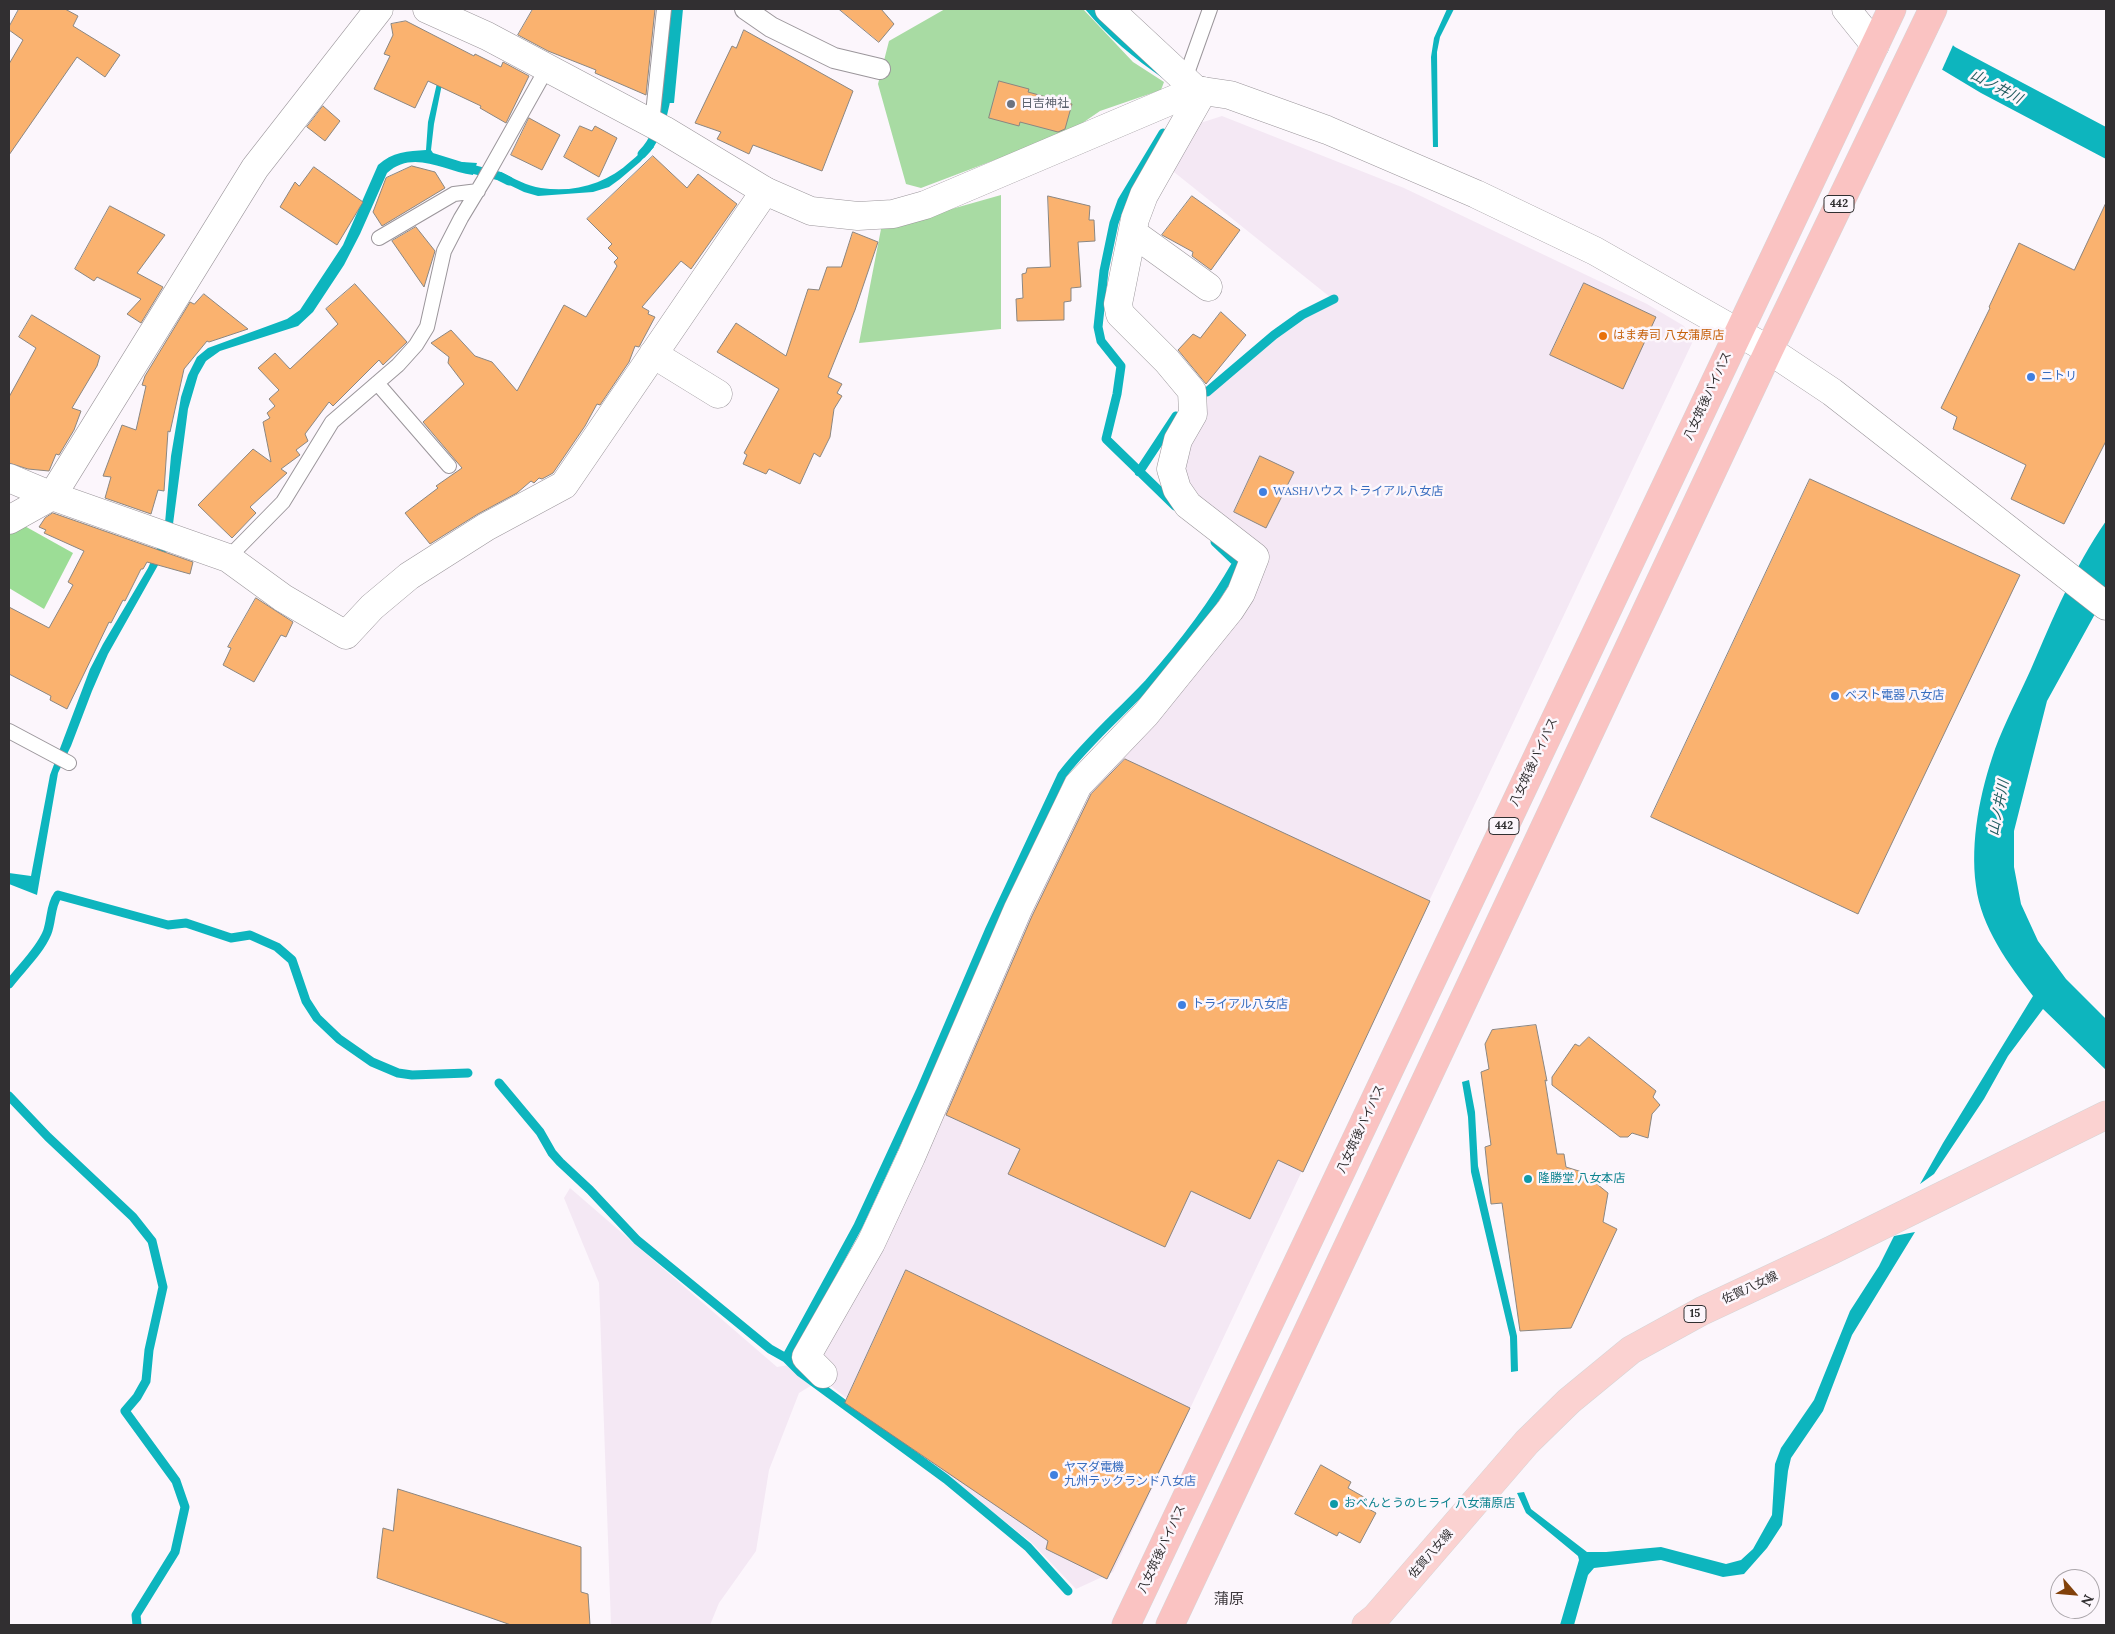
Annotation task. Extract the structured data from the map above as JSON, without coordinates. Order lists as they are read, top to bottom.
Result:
{
  "streets": {
    "highway": ["442", "八女筑後バイパス"],
    "main road": ["佐賀八女線", "15"]
  },
  "districts": ["蒲原"],
  "water": ["山ノ井川"],
  "places": [
    "日吉神社",
    "はま寿司 八女蒲原店",
    "ニトリ",
    "WASHハウス トライアル八女店",
    "ベスト電器 八女店",
    "トライアル八女店",
    "隆勝堂 八女本店",
    "ヤマダ電機 九州テックランド八女店",
    "おべんとうのヒライ 八女蒲原店"
  ],
  "north": "bottom right"
}
